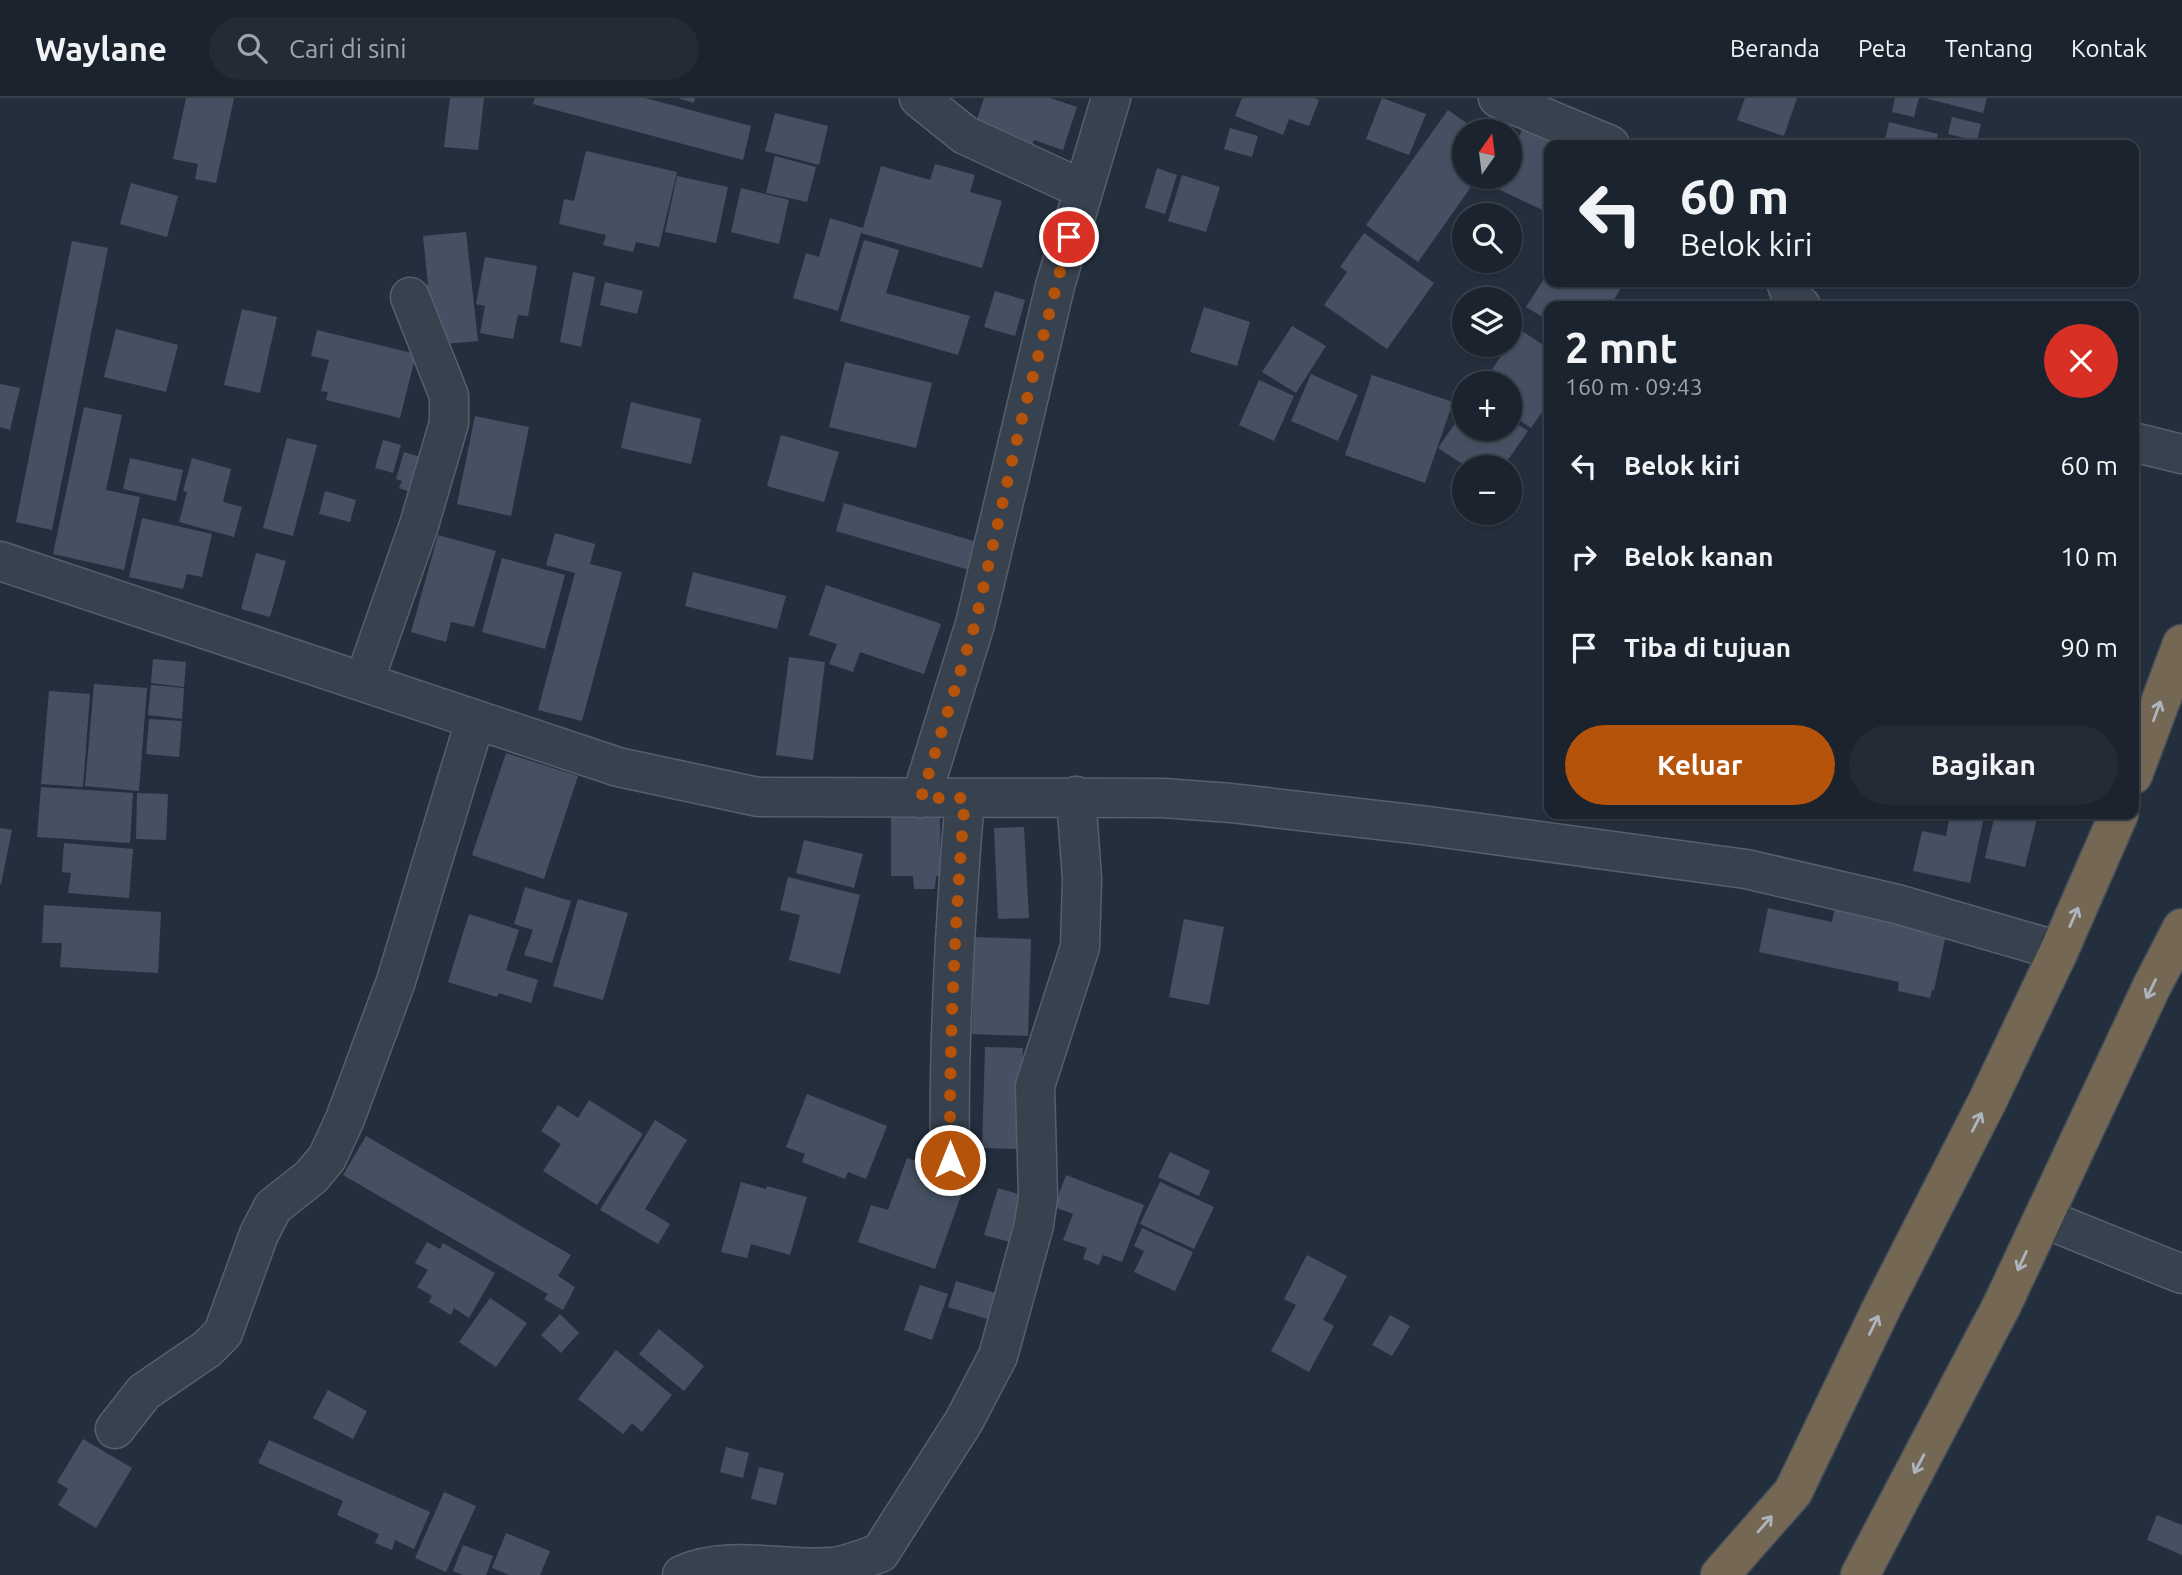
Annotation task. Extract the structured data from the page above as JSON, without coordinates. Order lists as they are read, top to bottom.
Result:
{
  "north": "top",
  "page": {
    "header": "Waylane",
    "search": "Cari di sini",
    "nav": [
      "Beranda",
      "Peta",
      "Tentang",
      "Kontak"
    ],
    "map_buttons": ["+", "−"],
    "turn": ["60 m", "Belok kiri"],
    "heading": ["2 mnt", "160 m · 09:43"],
    "list": [
      {
        "name": "Belok kiri",
        "value": "60 m"
      },
      {
        "name": "Belok kanan",
        "value": "10 m"
      },
      {
        "name": "Tiba di tujuan",
        "value": "90 m"
      }
    ],
    "buttons": ["Keluar", "Bagikan"]
  }
}
